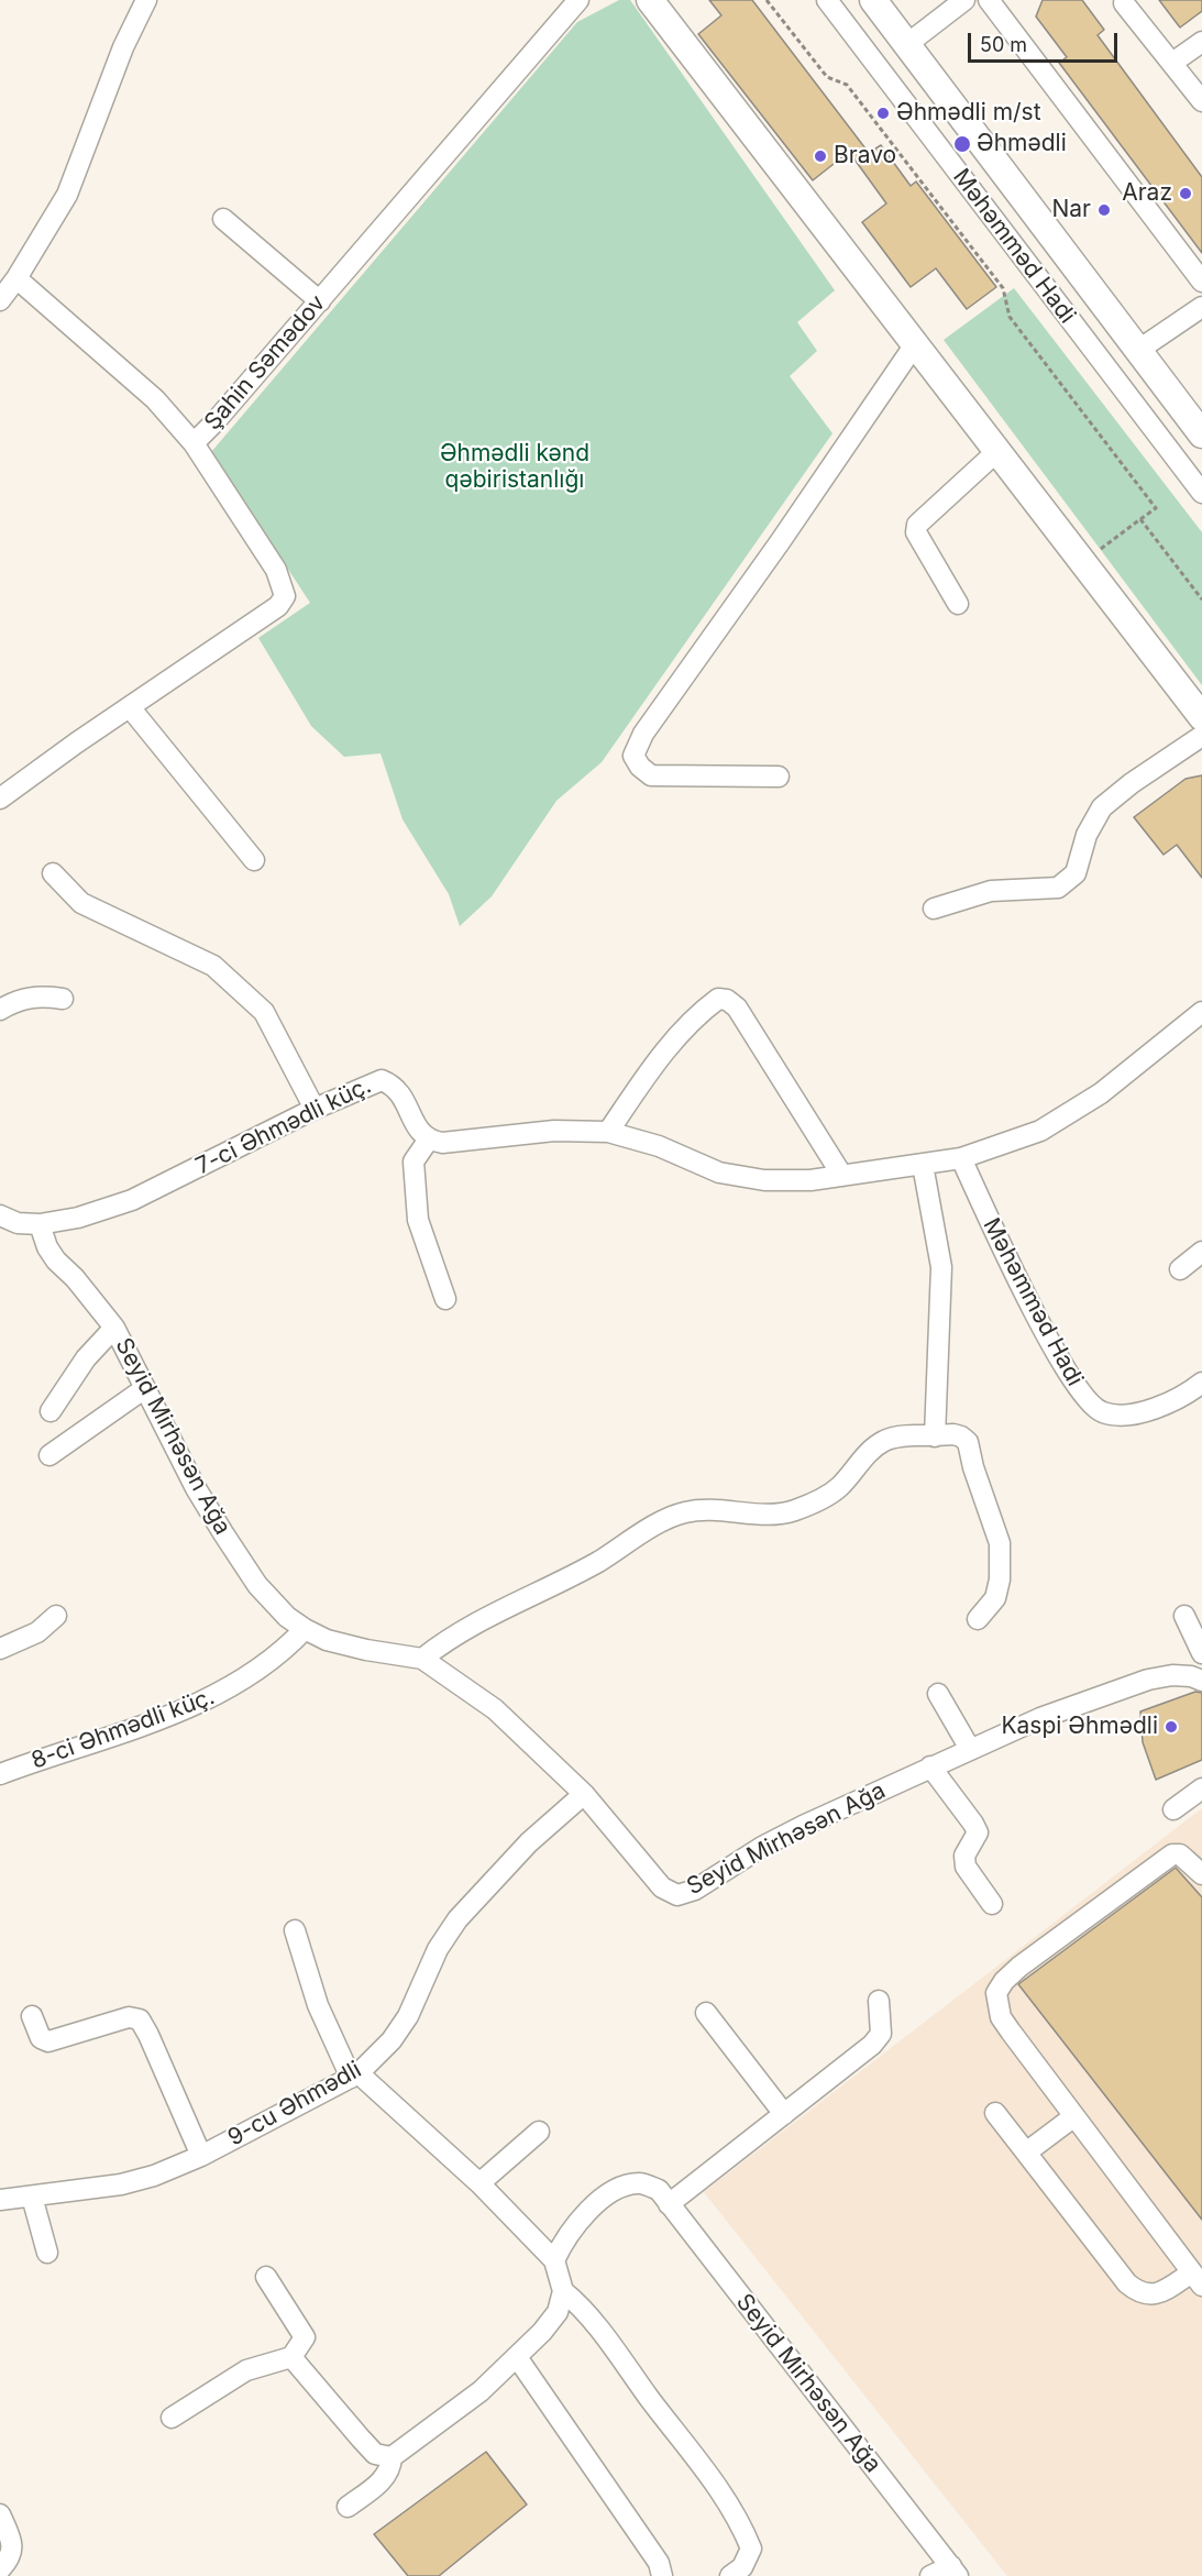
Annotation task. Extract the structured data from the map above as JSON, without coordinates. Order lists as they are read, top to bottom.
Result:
{
  "streets": {
    "street": [
      "Məhəmməd Hadi",
      "Şahin Səmədov",
      "7-ci Əhmədli küç.",
      "Seyid Mirhəsən Ağa",
      "8-ci Əhmədli küç.",
      "9-cu Əhmədli"
    ]
  },
  "crossings": [
    ["7-ci Əhmədli küç.", "Seyid Mirhəsən Ağa"],
    ["Seyid Mirhəsən Ağa", "8-ci Əhmədli küç."],
    ["Seyid Mirhəsən Ağa", "9-cu Əhmədli"]
  ],
  "parks": ["Əhmədli kənd qəbiristanlığı"],
  "places": [
    "Əhmədli m/st",
    "Əhmədli",
    "Bravo",
    "Araz",
    "Nar",
    "Kaspi Əhmədli"
  ],
  "scale_bar": "50 m"
}
